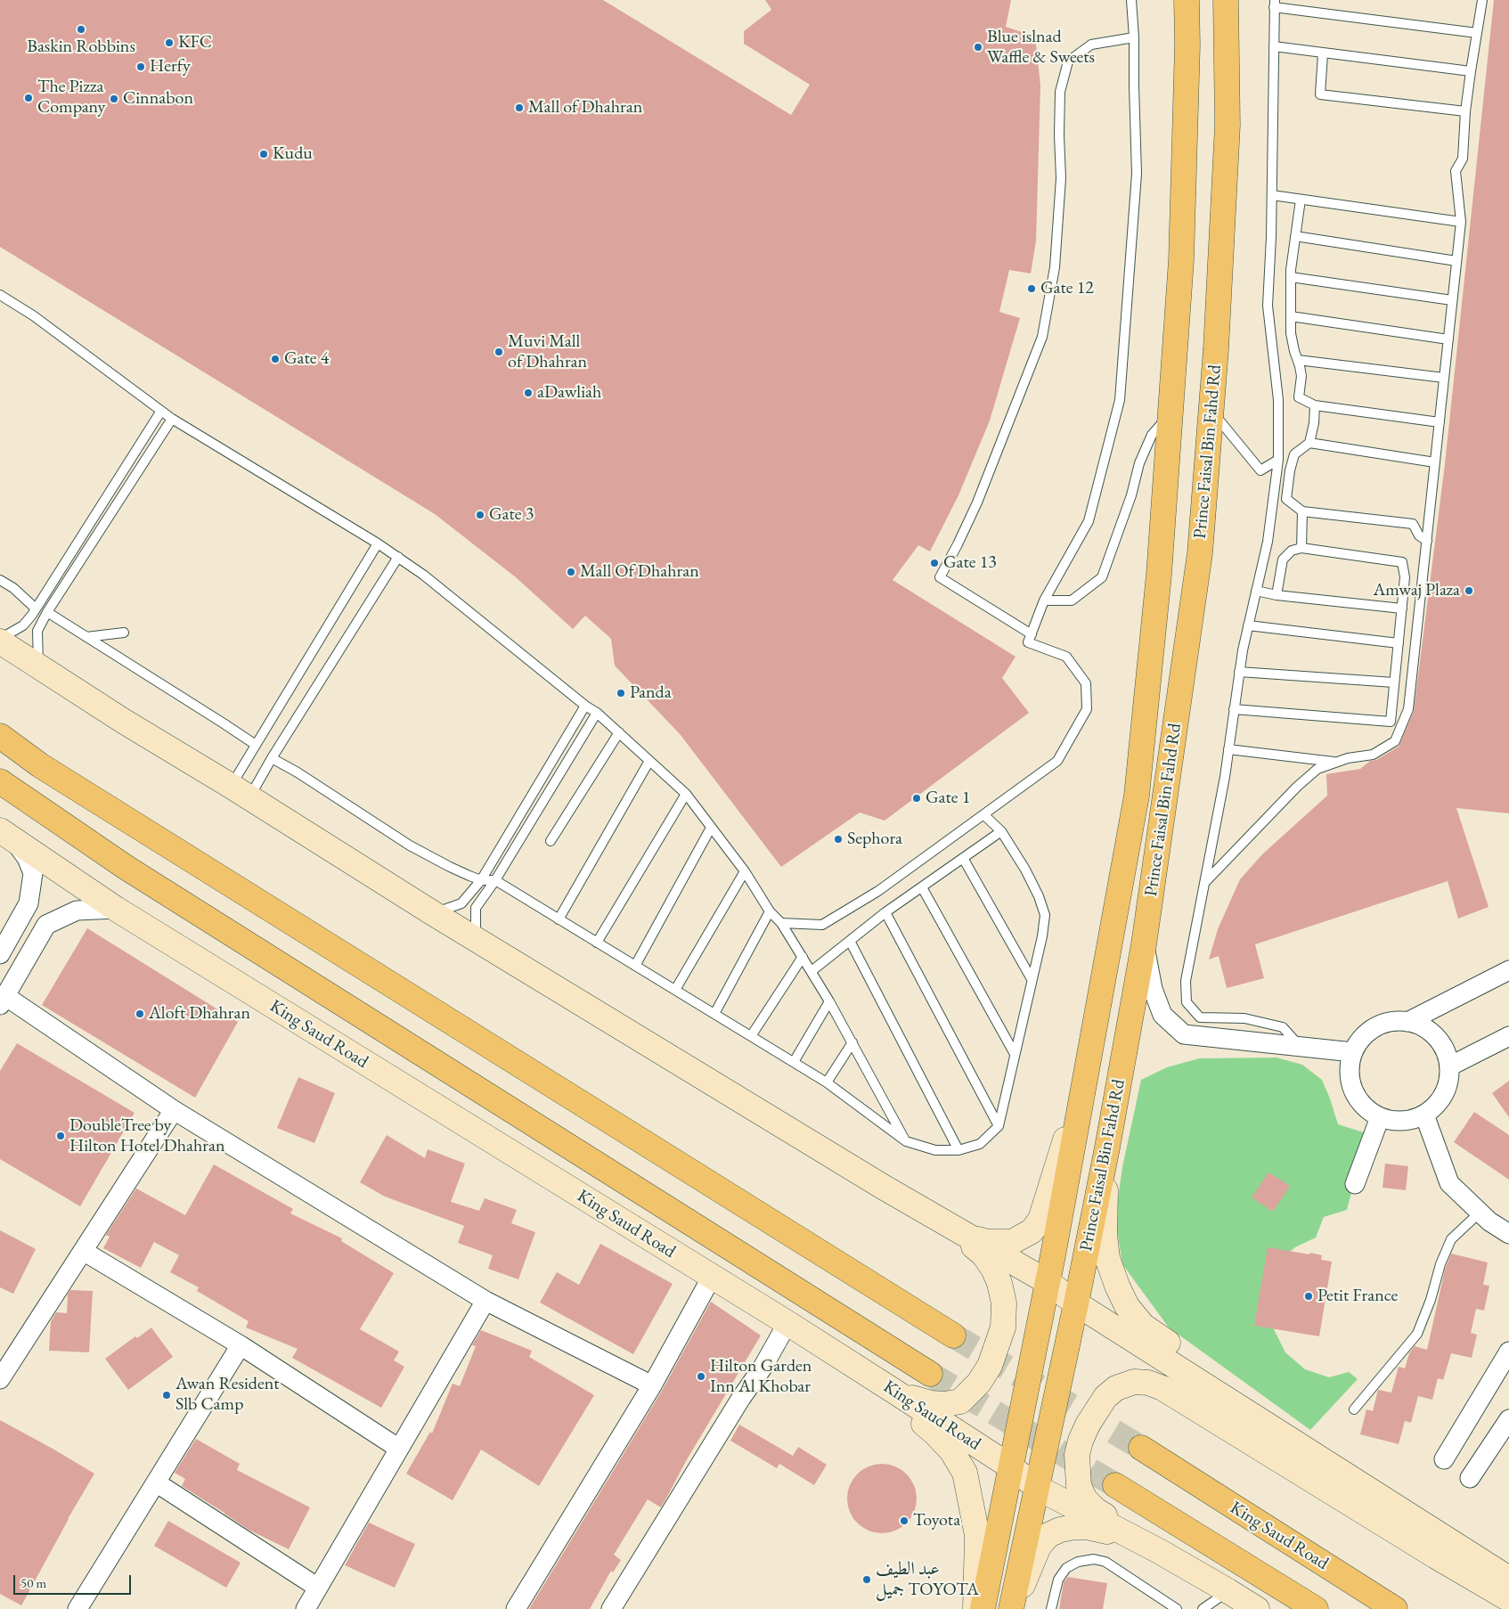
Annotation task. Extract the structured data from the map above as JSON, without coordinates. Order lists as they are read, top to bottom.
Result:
{
  "streets": {
    "main road": ["Prince Faisal Bin Fahd Rd", "King Saud Road"]
  },
  "crossings": [
    ["Prince Faisal Bin Fahd Rd", "King Saud Road"]
  ],
  "places": [
    "Baskin Robbins",
    "KFC",
    "Blue islnad Waffle & Sweets",
    "Herfy",
    "The Pizza Company",
    "Cinnabon",
    "Mall of Dhahran",
    "Kudu",
    "Gate 12",
    "Muvi Mall of Dhahran",
    "Gate 4",
    "aDawliah",
    "Gate 3",
    "Gate 13",
    "Mall Of Dhahran",
    "Amwaj Plaza",
    "Panda",
    "Gate 1",
    "Sephora",
    "Aloft Dhahran",
    "DoubleTree by Hilton Hotel Dhahran",
    "Petit France",
    "Hilton Garden Inn Al Khobar",
    "Awan Resident Slb Camp",
    "Toyota",
    "عبد الطيف جميل TOYOTA"
  ],
  "scale_bar": "50 m"
}
